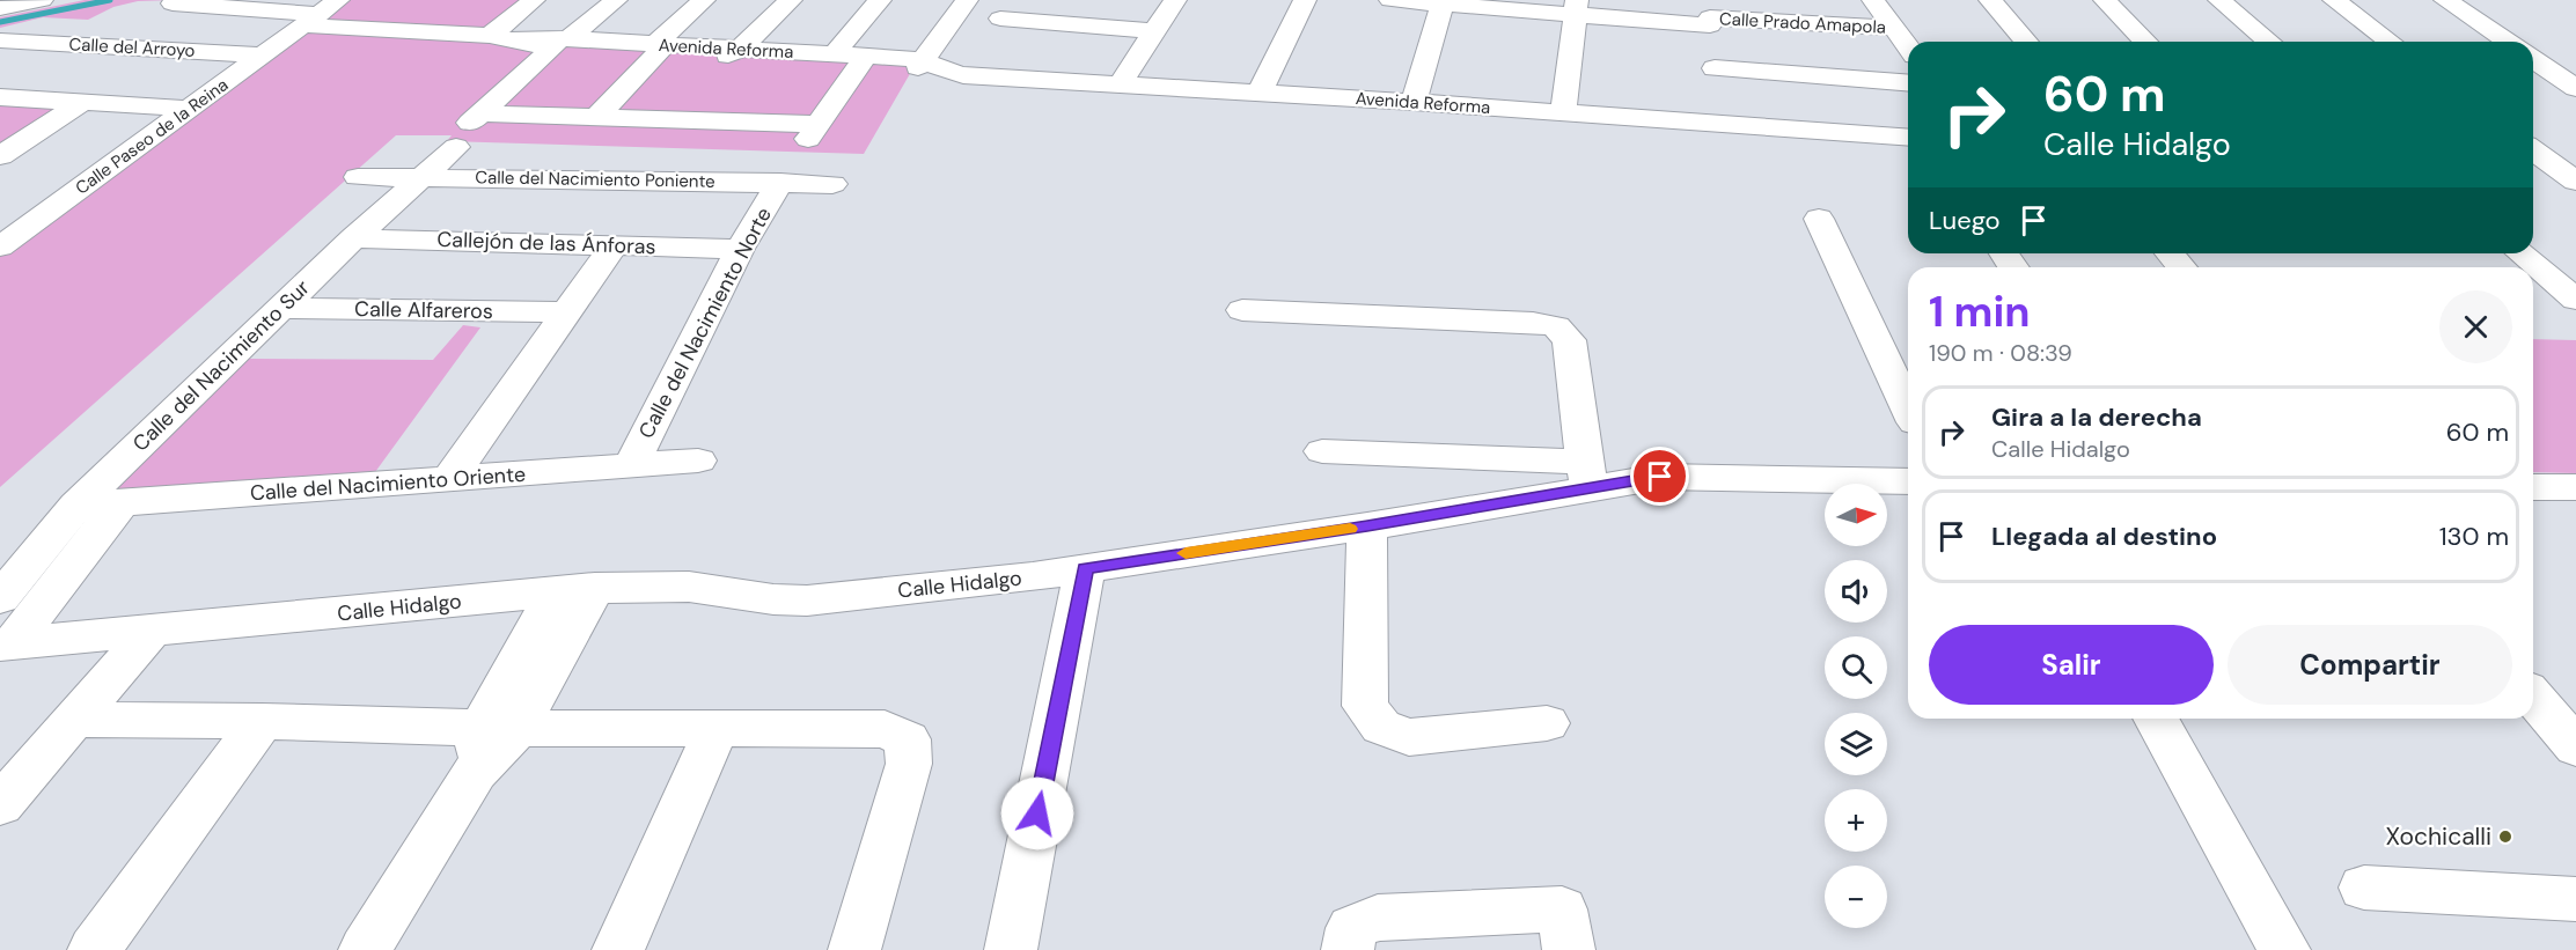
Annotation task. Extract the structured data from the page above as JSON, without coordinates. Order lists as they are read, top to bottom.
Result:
{
  "streets": {
    "street": [
      "Calle Prado Amapola",
      "Calle del Arroyo",
      "Avenida Reforma",
      "Calle Paseo de la Reina",
      "Calle del Nacimiento Poniente",
      "Callejón de las Ánforas",
      "Calle Alfareros",
      "Calle del Nacimiento Norte",
      "Calle del Nacimiento Sur",
      "Calle del Nacimiento Oriente",
      "Calle Hidalgo"
    ]
  },
  "crossings": [
    ["Calle del Arroyo", "Calle Paseo de la Reina"],
    ["Avenida Reforma", "Calle Paseo de la Reina"],
    ["Avenida Reforma", "Calle del Nacimiento Sur"],
    ["Calle del Nacimiento Poniente", "Calle del Nacimiento Norte"],
    ["Calle del Nacimiento Poniente", "Calle del Nacimiento Sur"],
    ["Callejón de las Ánforas", "Calle del Nacimiento Norte"],
    ["Callejón de las Ánforas", "Calle del Nacimiento Sur"],
    ["Calle Alfareros", "Calle del Nacimiento Sur"],
    ["Calle del Nacimiento Norte", "Calle del Nacimiento Oriente"],
    ["Calle del Nacimiento Sur", "Calle del Nacimiento Oriente"]
  ],
  "places": ["Xochicalli"],
  "north": "right",
  "page": {
    "turn": ["60 m", "Calle Hidalgo"],
    "then": "Luego",
    "heading": ["1 min", "190 m · 08:39"],
    "list": [
      {
        "name": "Gira a la derecha",
        "note": "Calle Hidalgo",
        "value": "60 m"
      },
      {
        "name": "Llegada al destino",
        "value": "130 m"
      }
    ],
    "map_buttons": ["+", "−"],
    "buttons": ["Salir", "Compartir"]
  }
}
